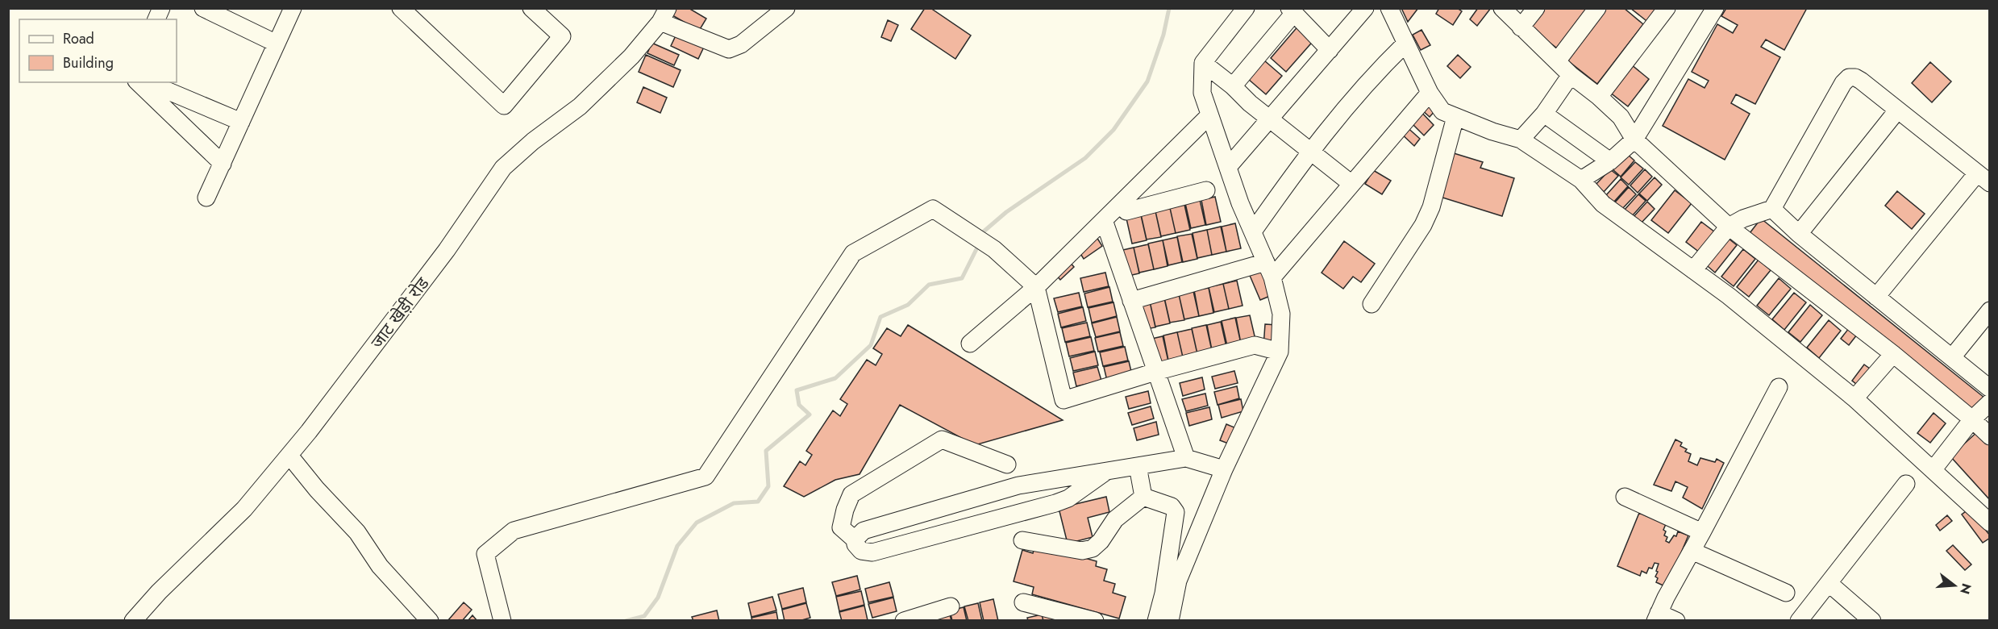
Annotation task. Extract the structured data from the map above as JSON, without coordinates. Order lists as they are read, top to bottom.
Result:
{
  "streets": {
    "street": ["जाट खेड़ी रोड"]
  },
  "legend": ["Road", "Building"],
  "north": "right"
}
